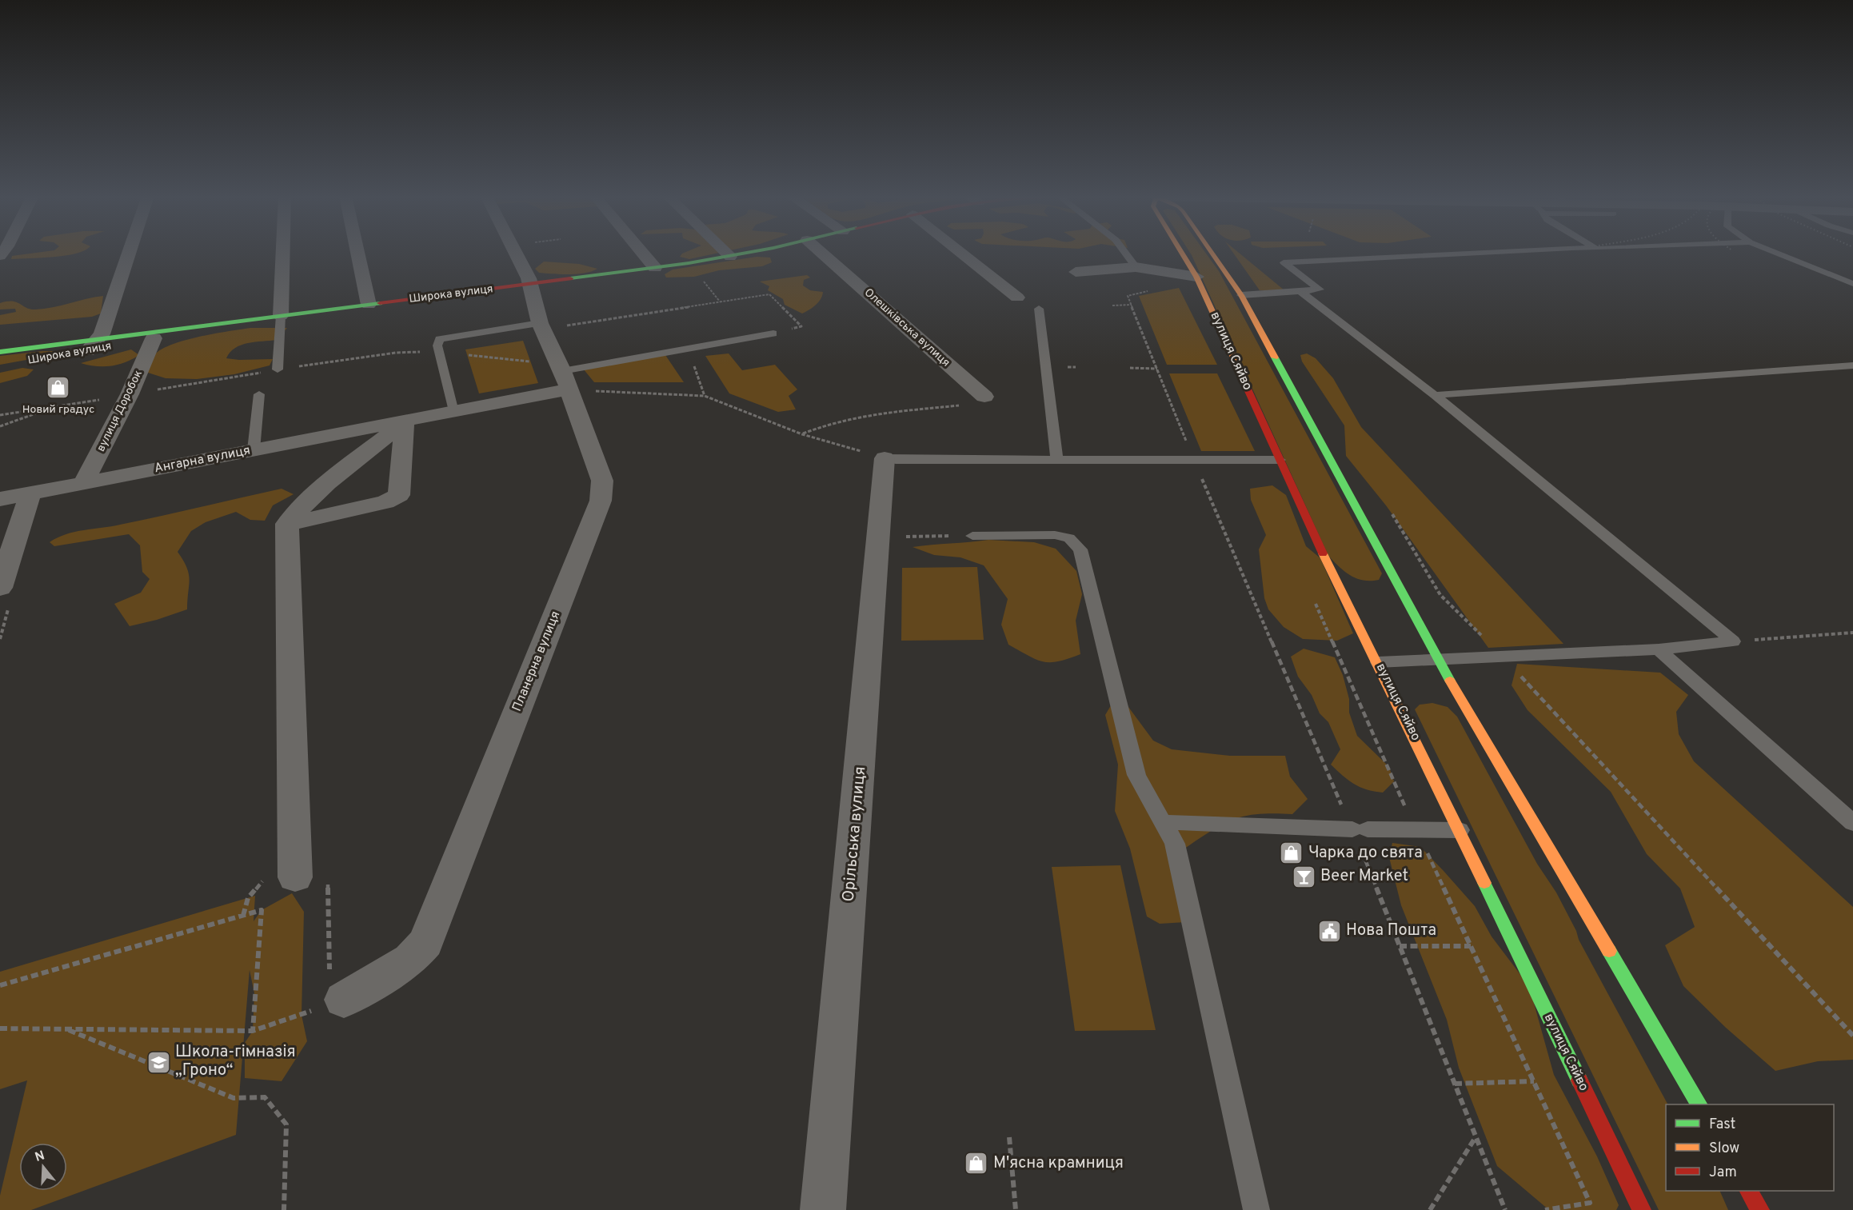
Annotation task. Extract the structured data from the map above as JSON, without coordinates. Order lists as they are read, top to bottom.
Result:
{
  "streets": {
    "main road": ["Широка вулиця", "вулиця Сяйво"],
    "street": [
      "Олешківська вулиця",
      "вулиця Доробок",
      "Ангарна вулиця",
      "Планерна вулиця",
      "Орільська вулиця"
    ]
  },
  "crossings": [
    ["Широка вулиця", "вулиця Доробок"],
    ["Широка вулиця", "Планерна вулиця"],
    ["вулиця Доробок", "Ангарна вулиця"],
    ["Ангарна вулиця", "Планерна вулиця"]
  ],
  "places": {
    "shop": ["Новий градус", "Чарка до свята", "М'ясна крамниця"],
    "bar": ["Beer Market"],
    "public building": ["Нова Пошта"],
    "school or university": ["Школа-гімназія „Гроно“"]
  },
  "legend": ["Fast", "Slow", "Jam"],
  "north": "top"
}
